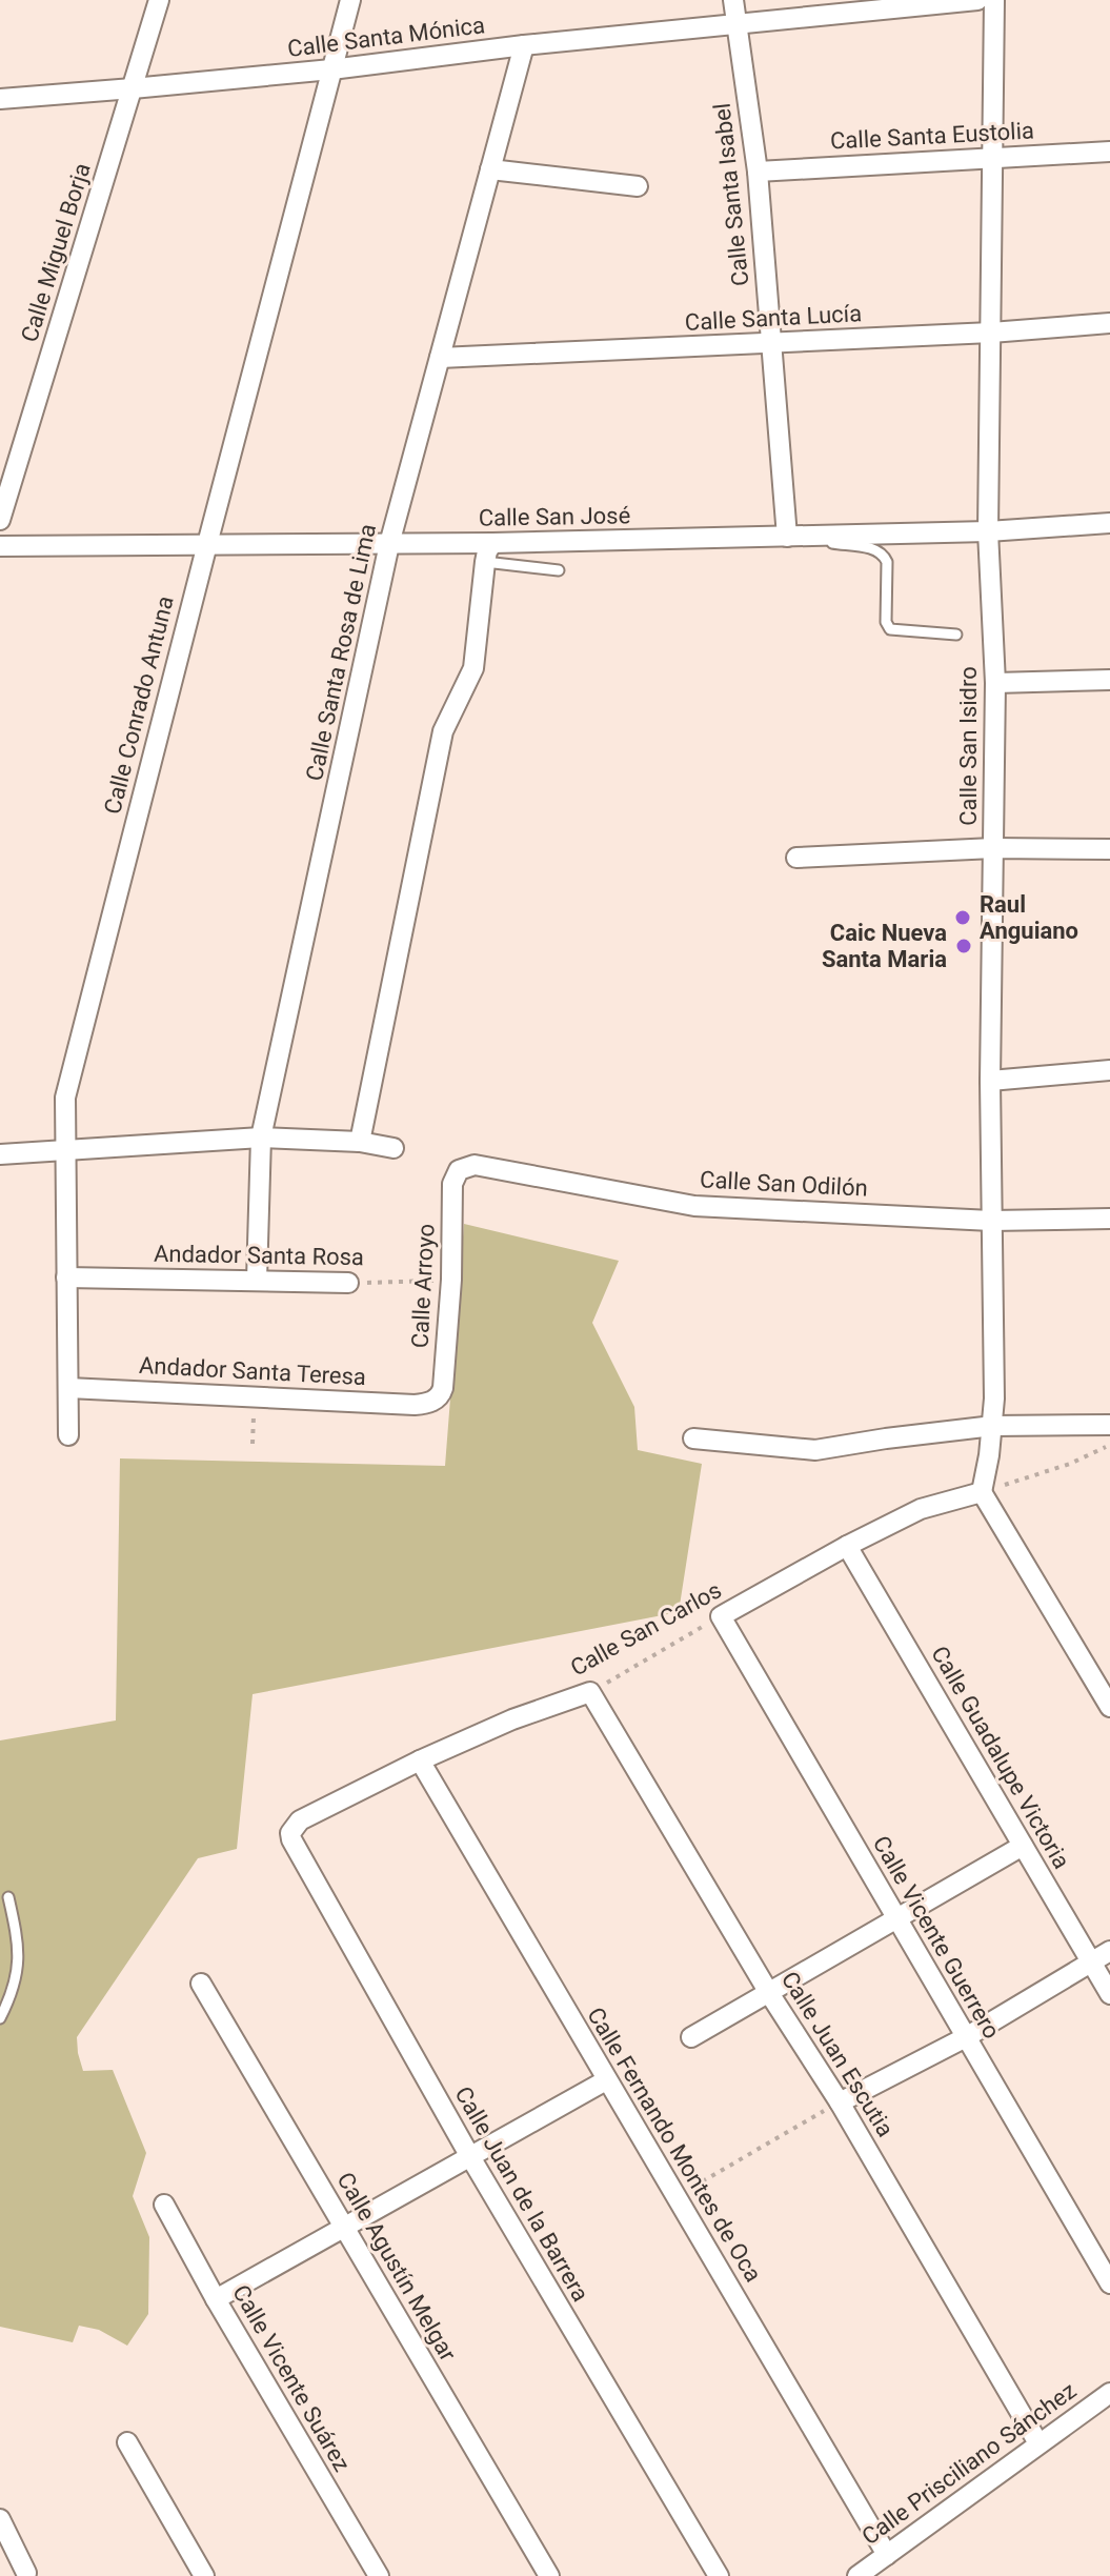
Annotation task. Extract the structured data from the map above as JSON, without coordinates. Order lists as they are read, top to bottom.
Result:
{
  "streets": {
    "street": [
      "Calle Santa Mónica",
      "Calle Santa Eustolia",
      "Calle Santa Isabel",
      "Calle Miguel Borja",
      "Calle Santa Lucía",
      "Calle San José",
      "Calle Santa Rosa de Lima",
      "Calle Conrado Antuna",
      "Calle San Isidro",
      "Calle San Odilón",
      "Andador Santa Rosa",
      "Calle Arroyo",
      "Andador Santa Teresa",
      "Calle San Carlos",
      "Calle Guadalupe Victoria",
      "Calle Vicente Guerrero",
      "Calle Juan Escutia",
      "Calle Fernando Montes de Oca",
      "Calle Juan de la Barrera",
      "Calle Agustín Melgar",
      "Calle Vicente Suárez",
      "Calle Prisciliano Sánchez"
    ]
  },
  "crossings": [
    ["Calle Santa Mónica", "Calle Santa Isabel"],
    ["Calle Santa Mónica", "Calle Miguel Borja"],
    ["Calle Santa Mónica", "Calle Santa Rosa de Lima"],
    ["Calle Santa Mónica", "Calle Conrado Antuna"],
    ["Calle Santa Eustolia", "Calle Santa Isabel"],
    ["Calle Santa Eustolia", "Calle San Isidro"],
    ["Calle Santa Isabel", "Calle Santa Lucía"],
    ["Calle Santa Isabel", "Calle San José"],
    ["Calle Santa Lucía", "Calle Santa Rosa de Lima"],
    ["Calle Santa Lucía", "Calle San Isidro"],
    ["Calle San José", "Calle Santa Rosa de Lima"],
    ["Calle San José", "Calle Conrado Antuna"],
    ["Calle San José", "Calle San Isidro"],
    ["Calle Santa Rosa de Lima", "Andador Santa Rosa"],
    ["Calle Conrado Antuna", "Andador Santa Rosa"],
    ["Calle Conrado Antuna", "Andador Santa Teresa"],
    ["Calle San Isidro", "Calle San Odilón"],
    ["Calle San Isidro", "Calle San Carlos"],
    ["Calle San Odilón", "Calle Arroyo"],
    ["Andador Santa Rosa", "Calle Arroyo"],
    ["Calle Arroyo", "Andador Santa Teresa"],
    ["Calle San Carlos", "Calle Guadalupe Victoria"],
    ["Calle San Carlos", "Calle Vicente Guerrero"],
    ["Calle San Carlos", "Calle Juan Escutia"],
    ["Calle San Carlos", "Calle Fernando Montes de Oca"],
    ["Calle San Carlos", "Calle Juan de la Barrera"],
    ["Calle Juan Escutia", "Calle Prisciliano Sánchez"],
    ["Calle Fernando Montes de Oca", "Calle Prisciliano Sánchez"]
  ],
  "places": ["Raul Anguiano", "Caic Nueva Santa Maria"]
}
